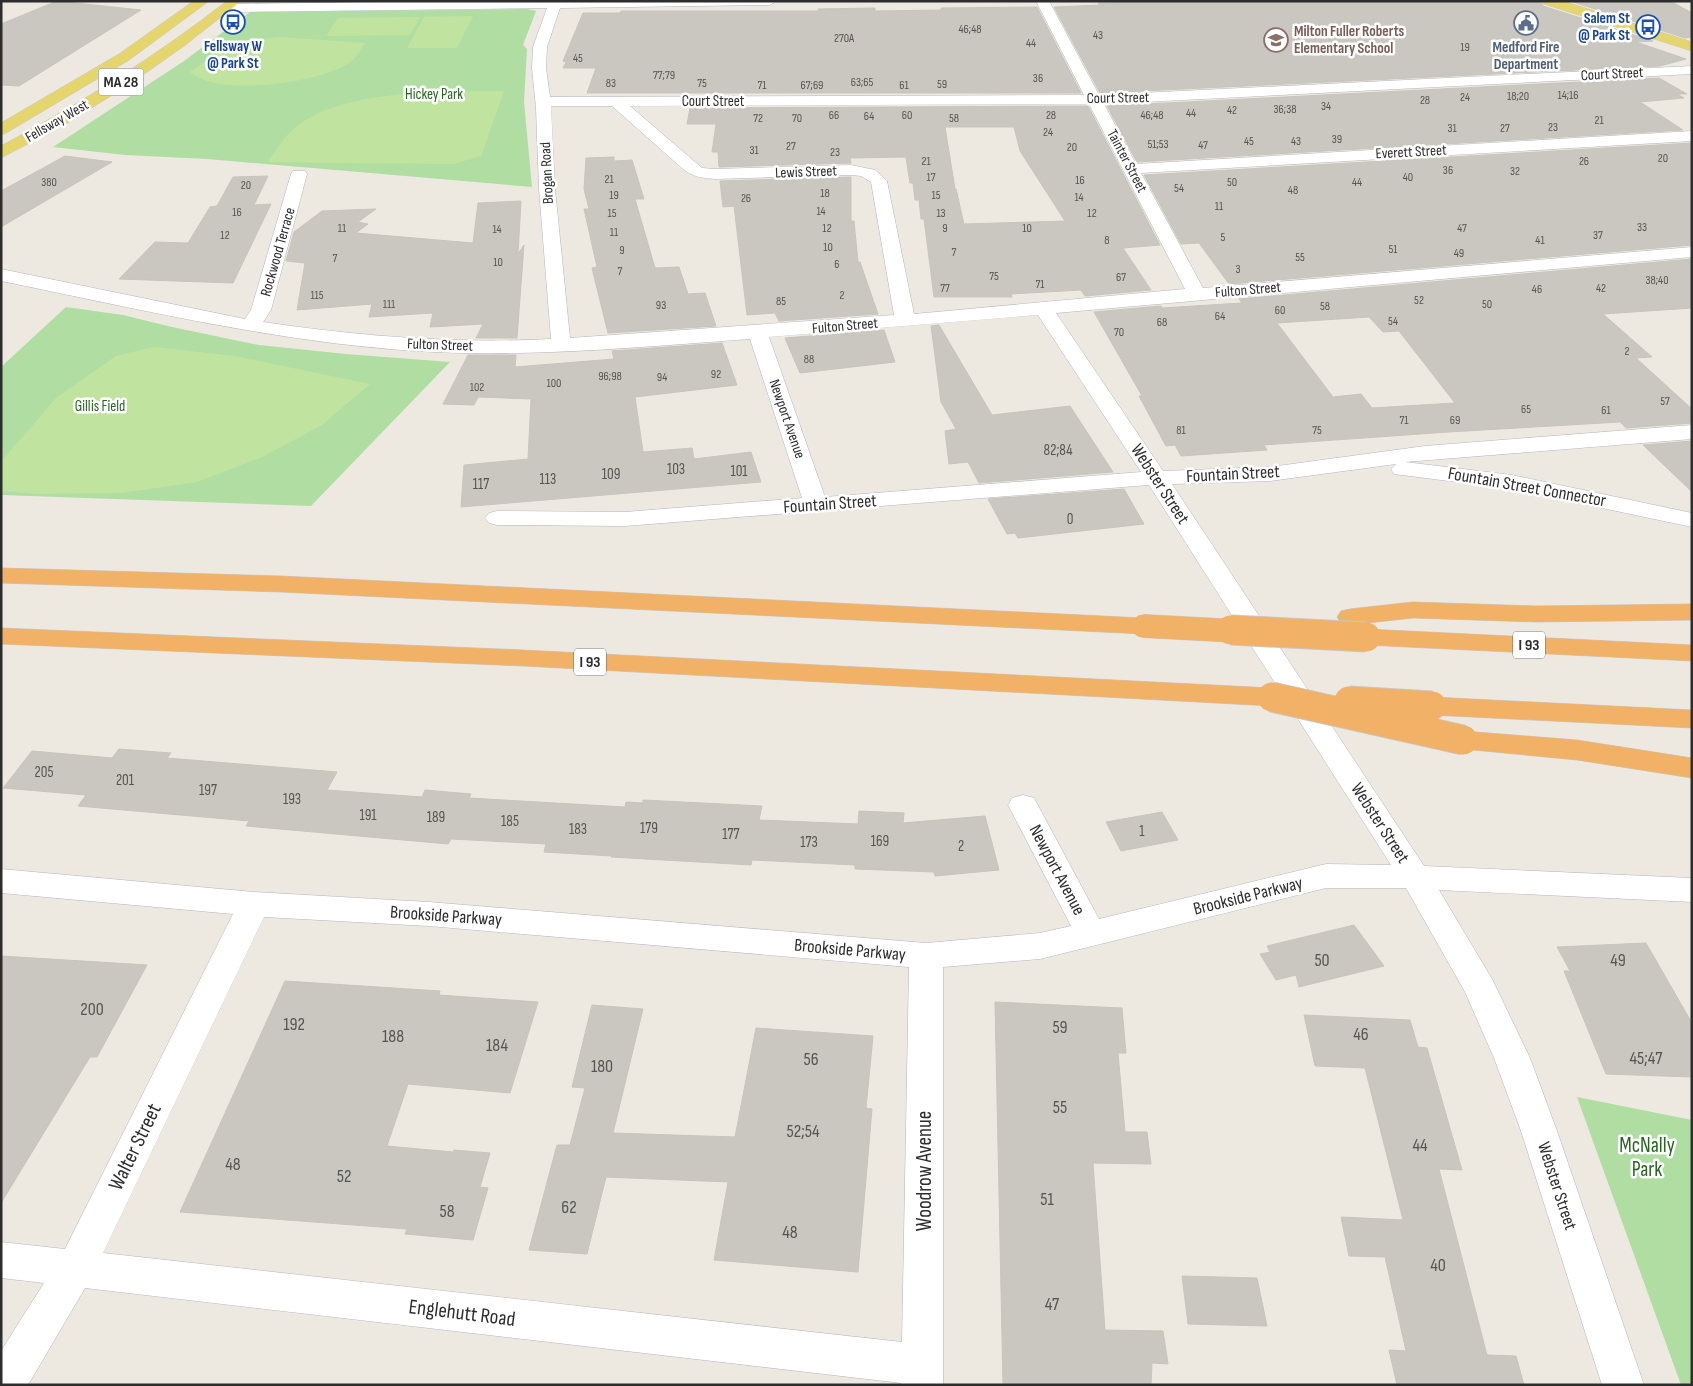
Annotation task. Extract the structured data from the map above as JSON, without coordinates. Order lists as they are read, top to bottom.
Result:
{
  "streets": {
    "highway": ["I 93"],
    "main road": ["MA 28", "Fellsway West"],
    "street": [
      "Court Street",
      "Everett Street",
      "Tainter Street",
      "Lewis Street",
      "Brogan Road",
      "Rockwood Terrace",
      "Fulton Street",
      "Newport Avenue",
      "Fountain Street",
      "Webster Street",
      "Fountain Street Connector",
      "Brookside Parkway",
      "Walter Street",
      "Woodrow Avenue",
      "Englehutt Road"
    ]
  },
  "crossings": [
    ["Court Street", "Tainter Street"],
    ["Court Street", "Lewis Street"],
    ["Court Street", "Brogan Road"],
    ["Everett Street", "Tainter Street"],
    ["Tainter Street", "Fulton Street"],
    ["Lewis Street", "Fulton Street"],
    ["Brogan Road", "Fulton Street"],
    ["Rockwood Terrace", "Fulton Street"],
    ["Fulton Street", "Newport Avenue"],
    ["Fulton Street", "Webster Street"],
    ["Newport Avenue", "Fountain Street"],
    ["Newport Avenue", "Brookside Parkway"],
    ["Fountain Street", "Webster Street"],
    ["Fountain Street", "Fountain Street Connector"],
    ["Webster Street", "Brookside Parkway"],
    ["Brookside Parkway", "Walter Street"],
    ["Brookside Parkway", "Woodrow Avenue"],
    ["Walter Street", "Englehutt Road"],
    ["Woodrow Avenue", "Englehutt Road"]
  ],
  "parks": ["Hickey Park", "Gillis Field", "McNally Park"],
  "places": {
    "bus stop": ["Fellsway W @ Park St", "Salem St @ Park St"],
    "public building": ["Medford Fire Department"],
    "school or university": ["Milton Fuller Roberts Elementary School"]
  },
  "house_numbers": [
    "46;48",
    "43",
    "270A",
    "44",
    "19",
    "45",
    "77;79",
    "36",
    "63;65",
    "83",
    "75",
    "59",
    "71",
    "67;69",
    "61",
    "14;16",
    "18;20",
    "24",
    "28",
    "34",
    "36;38",
    "42",
    "44",
    "66",
    "60",
    "28",
    "46;48",
    "64",
    "72",
    "70",
    "58",
    "21",
    "23",
    "31",
    "27",
    "24",
    "39",
    "45",
    "43",
    "51;53",
    "47",
    "27",
    "20",
    "31",
    "23",
    "20",
    "21",
    "26",
    "36",
    "32",
    "17",
    "40",
    "21",
    "16",
    "380",
    "50",
    "44",
    "20",
    "54",
    "48",
    "18",
    "19",
    "15",
    "14",
    "26",
    "11",
    "14",
    "16",
    "15",
    "13",
    "12",
    "33",
    "11",
    "12",
    "9",
    "10",
    "47",
    "14",
    "11",
    "12",
    "37",
    "5",
    "8",
    "41",
    "10",
    "51",
    "9",
    "7",
    "49",
    "55",
    "7",
    "10",
    "6",
    "3",
    "7",
    "75",
    "67",
    "38;40",
    "71",
    "77",
    "42",
    "46",
    "115",
    "2",
    "52",
    "85",
    "111",
    "50",
    "93",
    "58",
    "60",
    "64",
    "54",
    "68",
    "70",
    "2",
    "88",
    "92",
    "96;98",
    "94",
    "100",
    "102",
    "57",
    "65",
    "61",
    "71",
    "69",
    "81",
    "75",
    "82;84",
    "103",
    "101",
    "109",
    "113",
    "117",
    "0",
    "205",
    "201",
    "197",
    "193",
    "191",
    "189",
    "185",
    "179",
    "183",
    "1",
    "177",
    "169",
    "173",
    "2",
    "50",
    "49",
    "200",
    "192",
    "59",
    "46",
    "188",
    "184",
    "45;47",
    "56",
    "180",
    "55",
    "52;54",
    "44",
    "48",
    "52",
    "51",
    "62",
    "58",
    "48",
    "40",
    "47"
  ]
}
